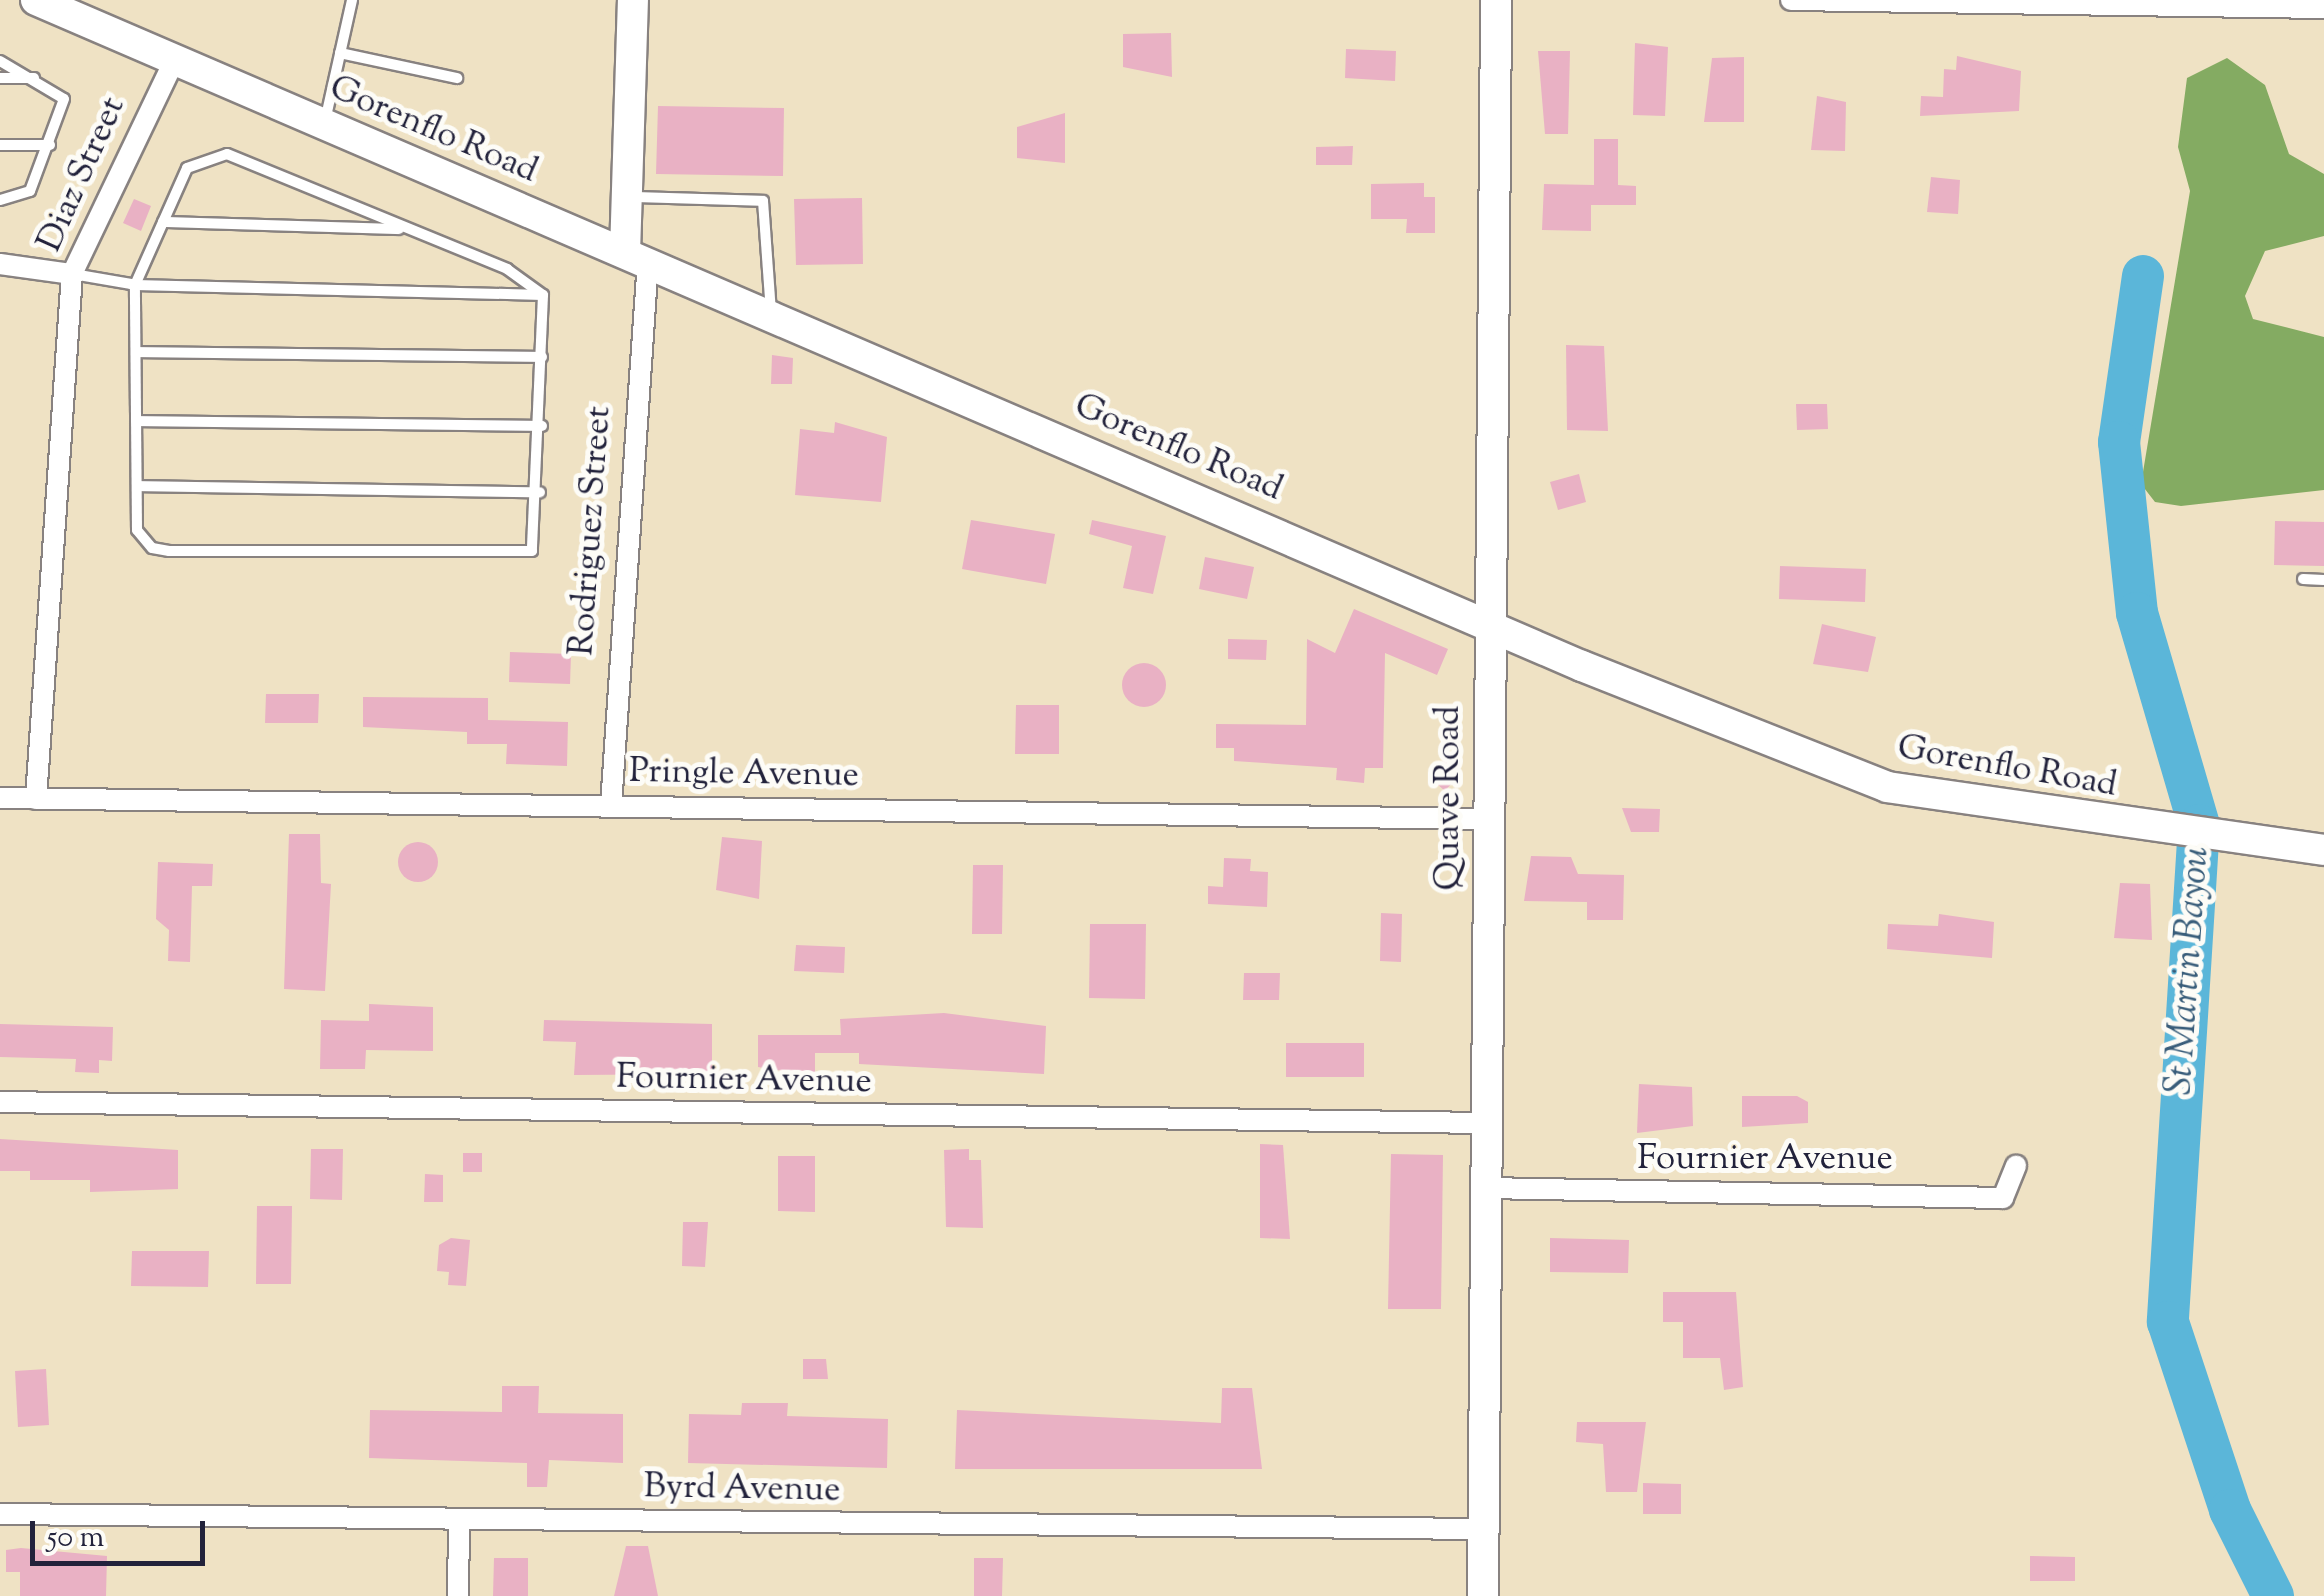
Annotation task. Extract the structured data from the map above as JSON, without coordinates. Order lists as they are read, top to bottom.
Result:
{
  "streets": {
    "street": [
      "Gorenflo Road",
      "Diaz Street",
      "Rodriguez Street",
      "Pringle Avenue",
      "Quave Road",
      "Fournier Avenue",
      "Byrd Avenue"
    ]
  },
  "crossings": [
    ["Gorenflo Road", "Diaz Street"],
    ["Gorenflo Road", "Rodriguez Street"],
    ["Gorenflo Road", "Quave Road"],
    ["Diaz Street", "Pringle Avenue"],
    ["Rodriguez Street", "Pringle Avenue"],
    ["Pringle Avenue", "Quave Road"],
    ["Quave Road", "Fournier Avenue"],
    ["Quave Road", "Byrd Avenue"]
  ],
  "water": ["St Martin Bayou"],
  "scale_bar": "50 m"
}
